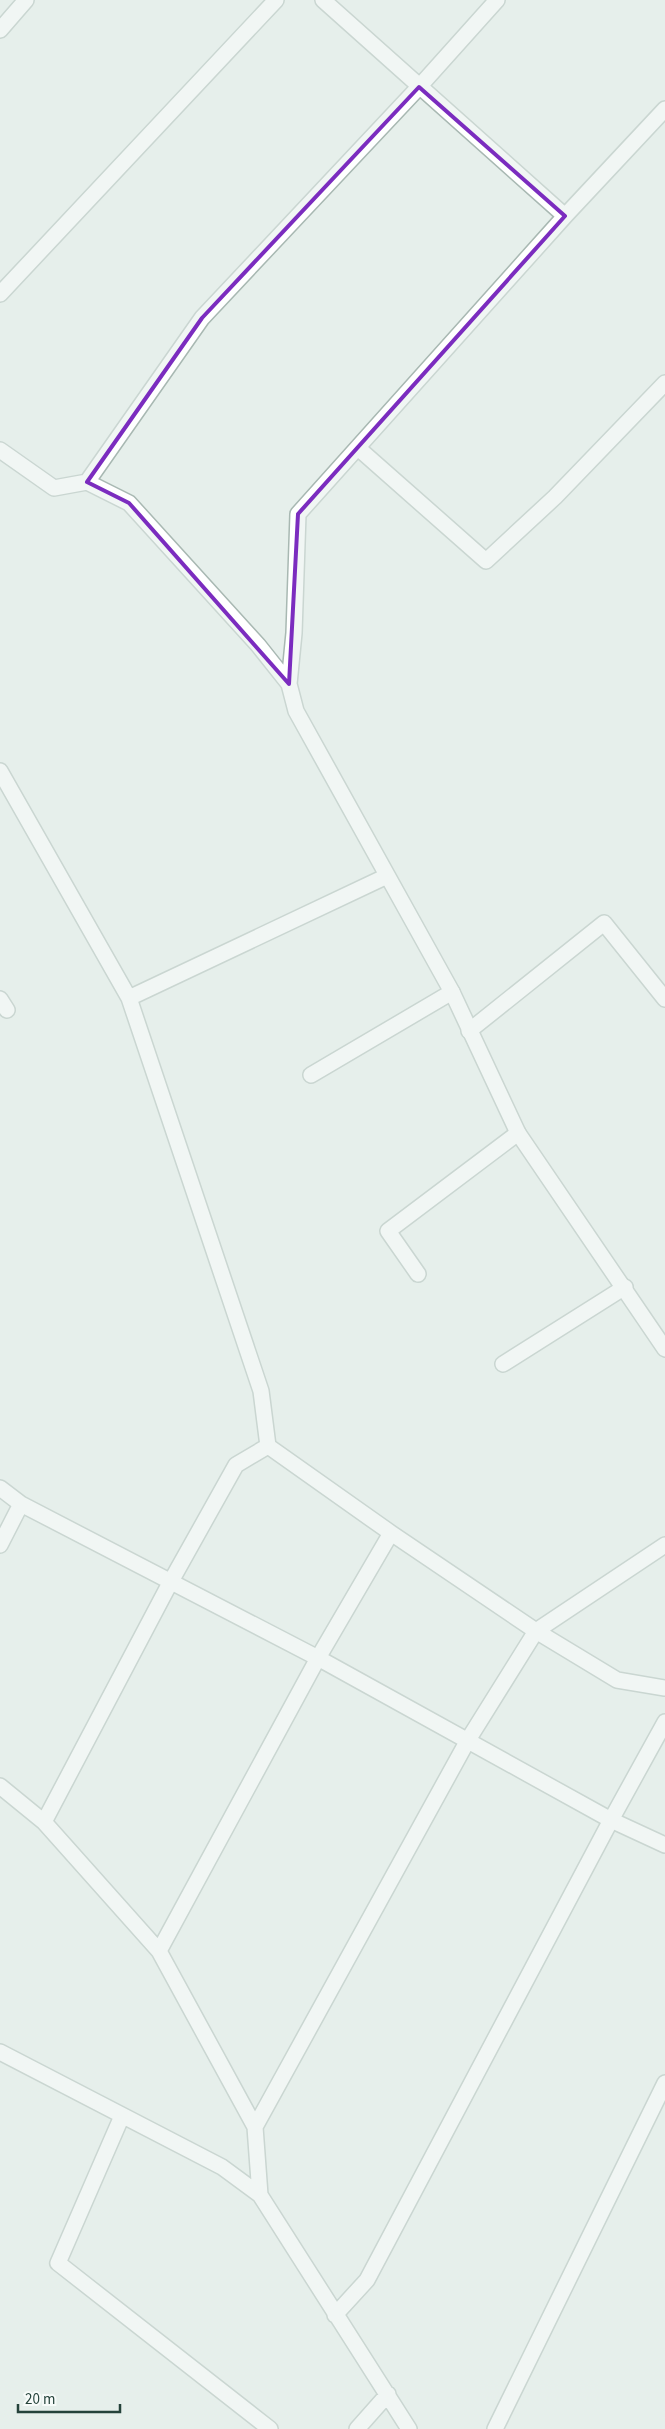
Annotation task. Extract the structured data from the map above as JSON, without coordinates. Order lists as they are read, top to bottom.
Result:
{
  "scale_bar": "20 m"
}
